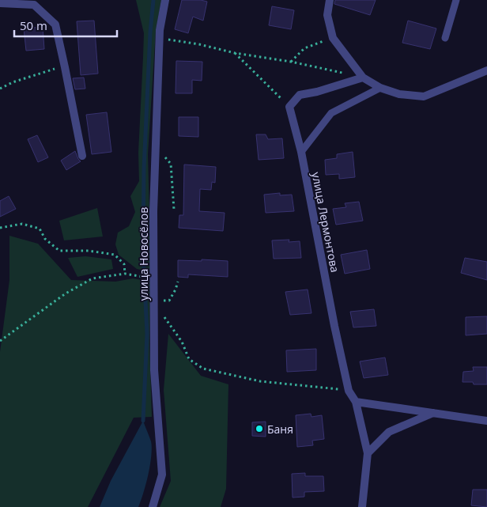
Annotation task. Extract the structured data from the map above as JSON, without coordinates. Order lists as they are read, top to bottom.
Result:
{
  "streets": {
    "street": ["улица Лермонтова", "улица Новосёлов"]
  },
  "places": ["Баня"],
  "scale_bar": "50 m"
}
